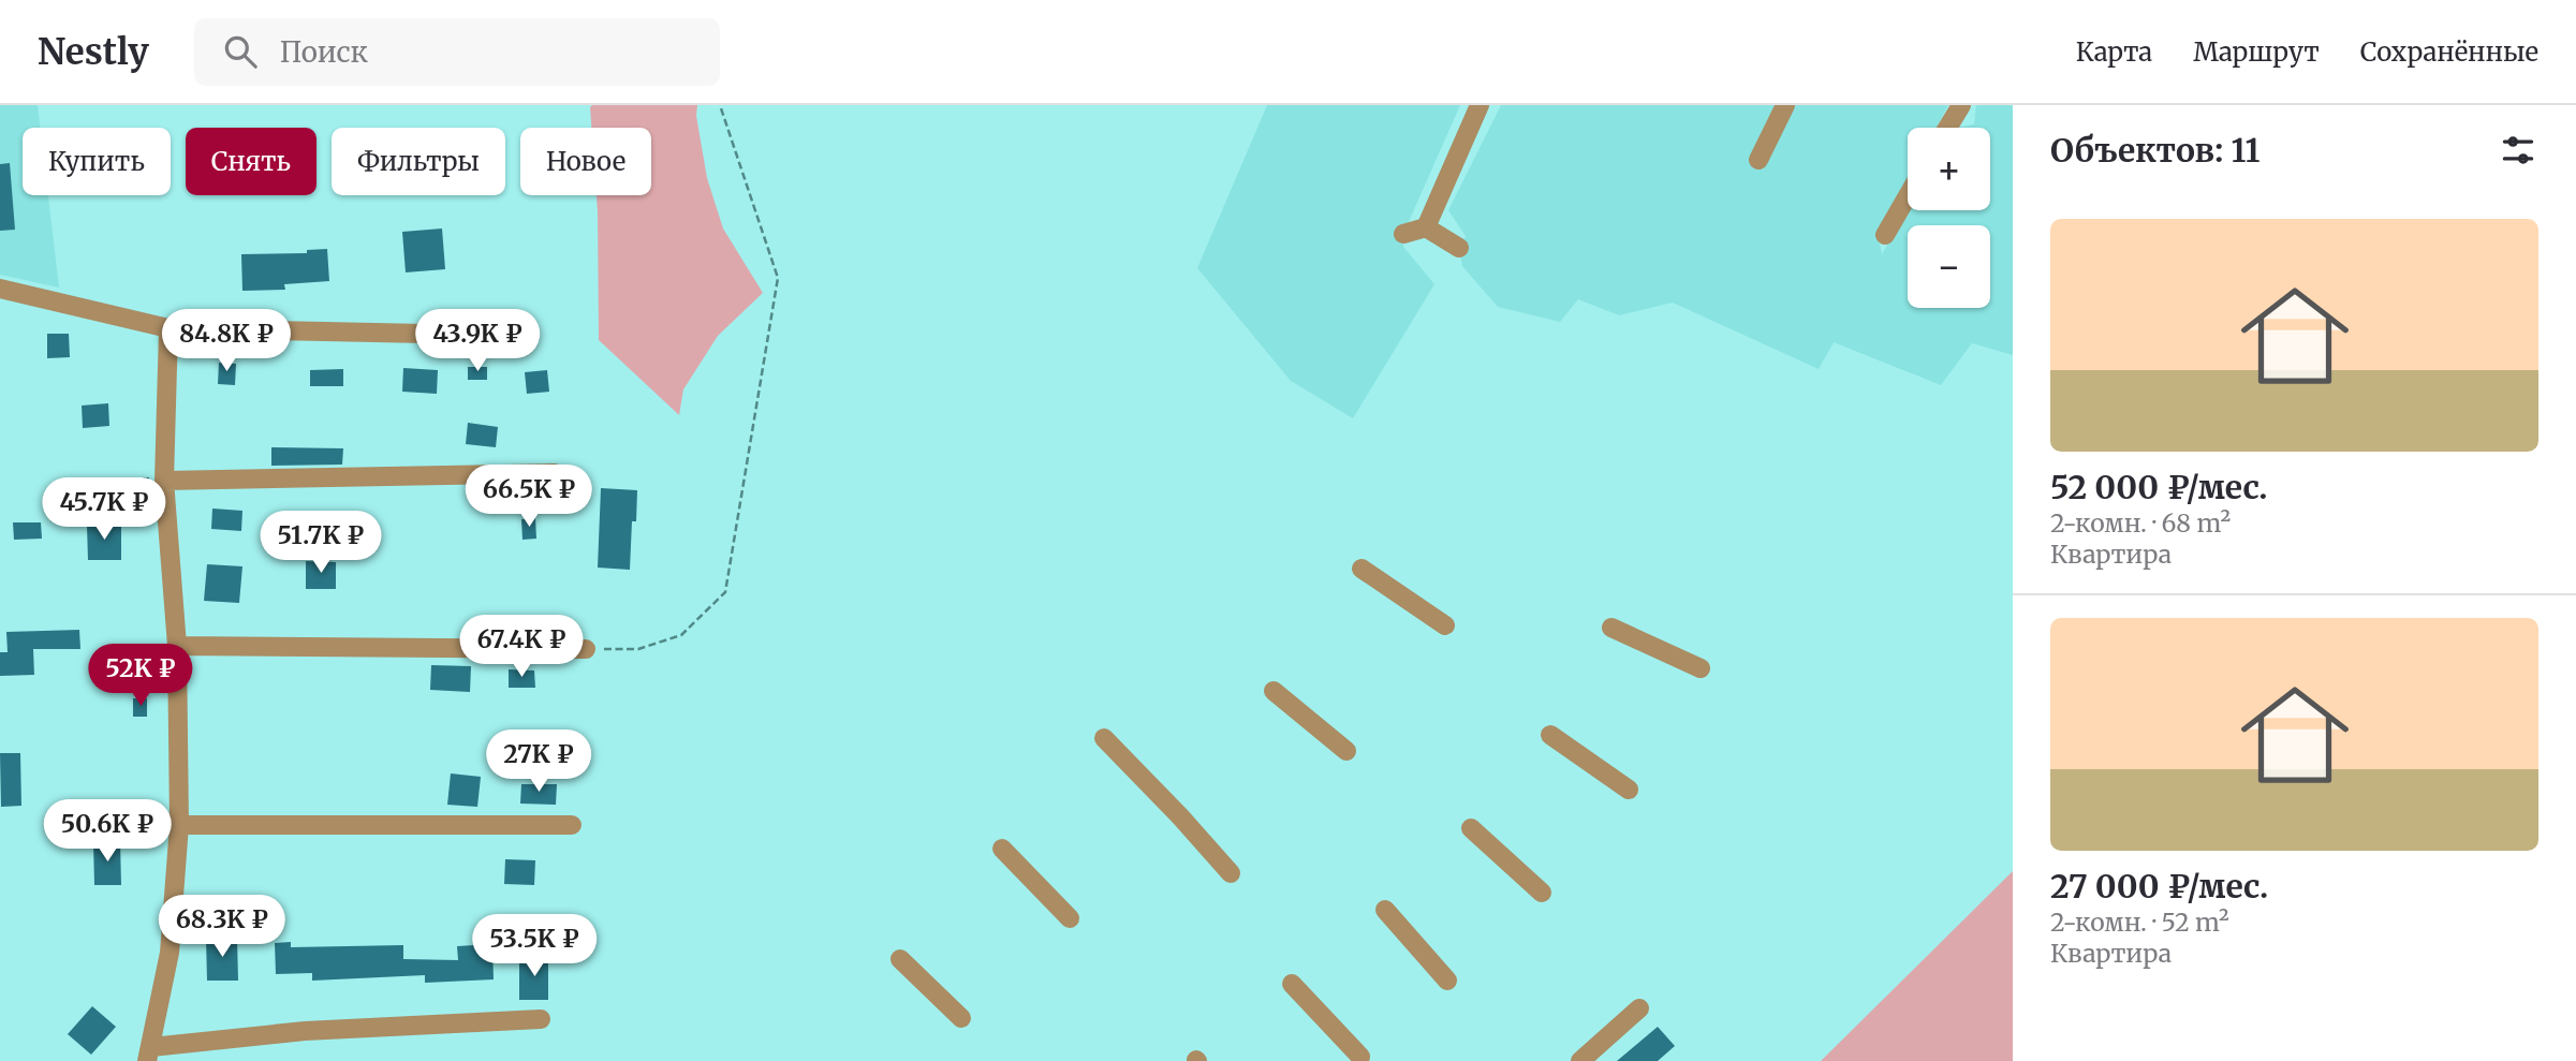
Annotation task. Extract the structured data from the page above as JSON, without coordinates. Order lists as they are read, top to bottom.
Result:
{
  "page": {
    "header": "Nestly",
    "search": "Поиск",
    "nav": ["Карта", "Маршрут", "Сохранённые"],
    "heading": "Объектов: 11",
    "map_buttons": ["+", "−"],
    "chip": [
      "Купить",
      "Снять",
      "Фильтры",
      "Новое"
    ],
    "list": [
      {
        "name": "52 000 ₽/мес.",
        "note": "2-комн. · 68 m² · Квартира"
      },
      {
        "name": "27 000 ₽/мес.",
        "note": "2-комн. · 52 m² · Квартира"
      }
    ],
    "price": [
      "84.8K ₽",
      "43.9K ₽",
      "66.5K ₽",
      "45.7K ₽",
      "51.7K ₽",
      "67.4K ₽",
      "52K ₽",
      "27K ₽",
      "50.6K ₽",
      "68.3K ₽",
      "53.5K ₽"
    ]
  }
}
